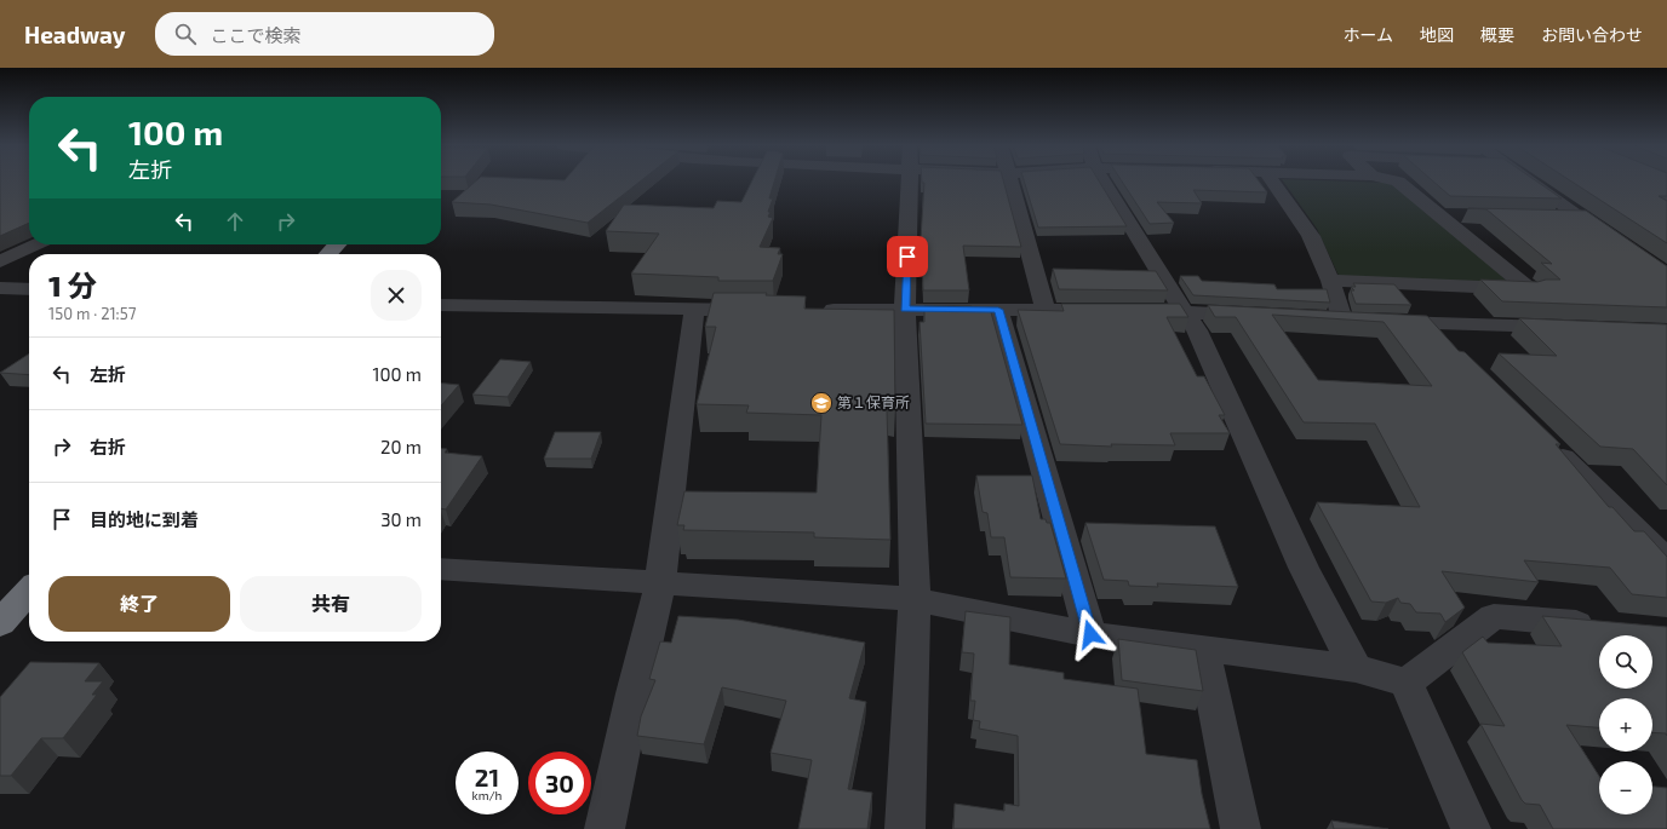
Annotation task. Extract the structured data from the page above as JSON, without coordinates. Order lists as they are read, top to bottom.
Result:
{
  "places": {
    "school or university": ["第１保育所"]
  },
  "page": {
    "header": "Headway",
    "search": "ここで検索",
    "nav": [
      "ホーム",
      "地図",
      "概要",
      "お問い合わせ"
    ],
    "turn": ["100 m", "左折"],
    "heading": ["1 分", "150 m · 21:57"],
    "list": [
      {
        "name": "左折",
        "value": "100 m"
      },
      {
        "name": "右折",
        "value": "20 m"
      },
      {
        "name": "目的地に到着",
        "value": "30 m"
      }
    ],
    "buttons": ["終了", "共有"],
    "map_buttons": ["+", "−"],
    "speed": "21 km/h",
    "limit": "30"
  }
}
